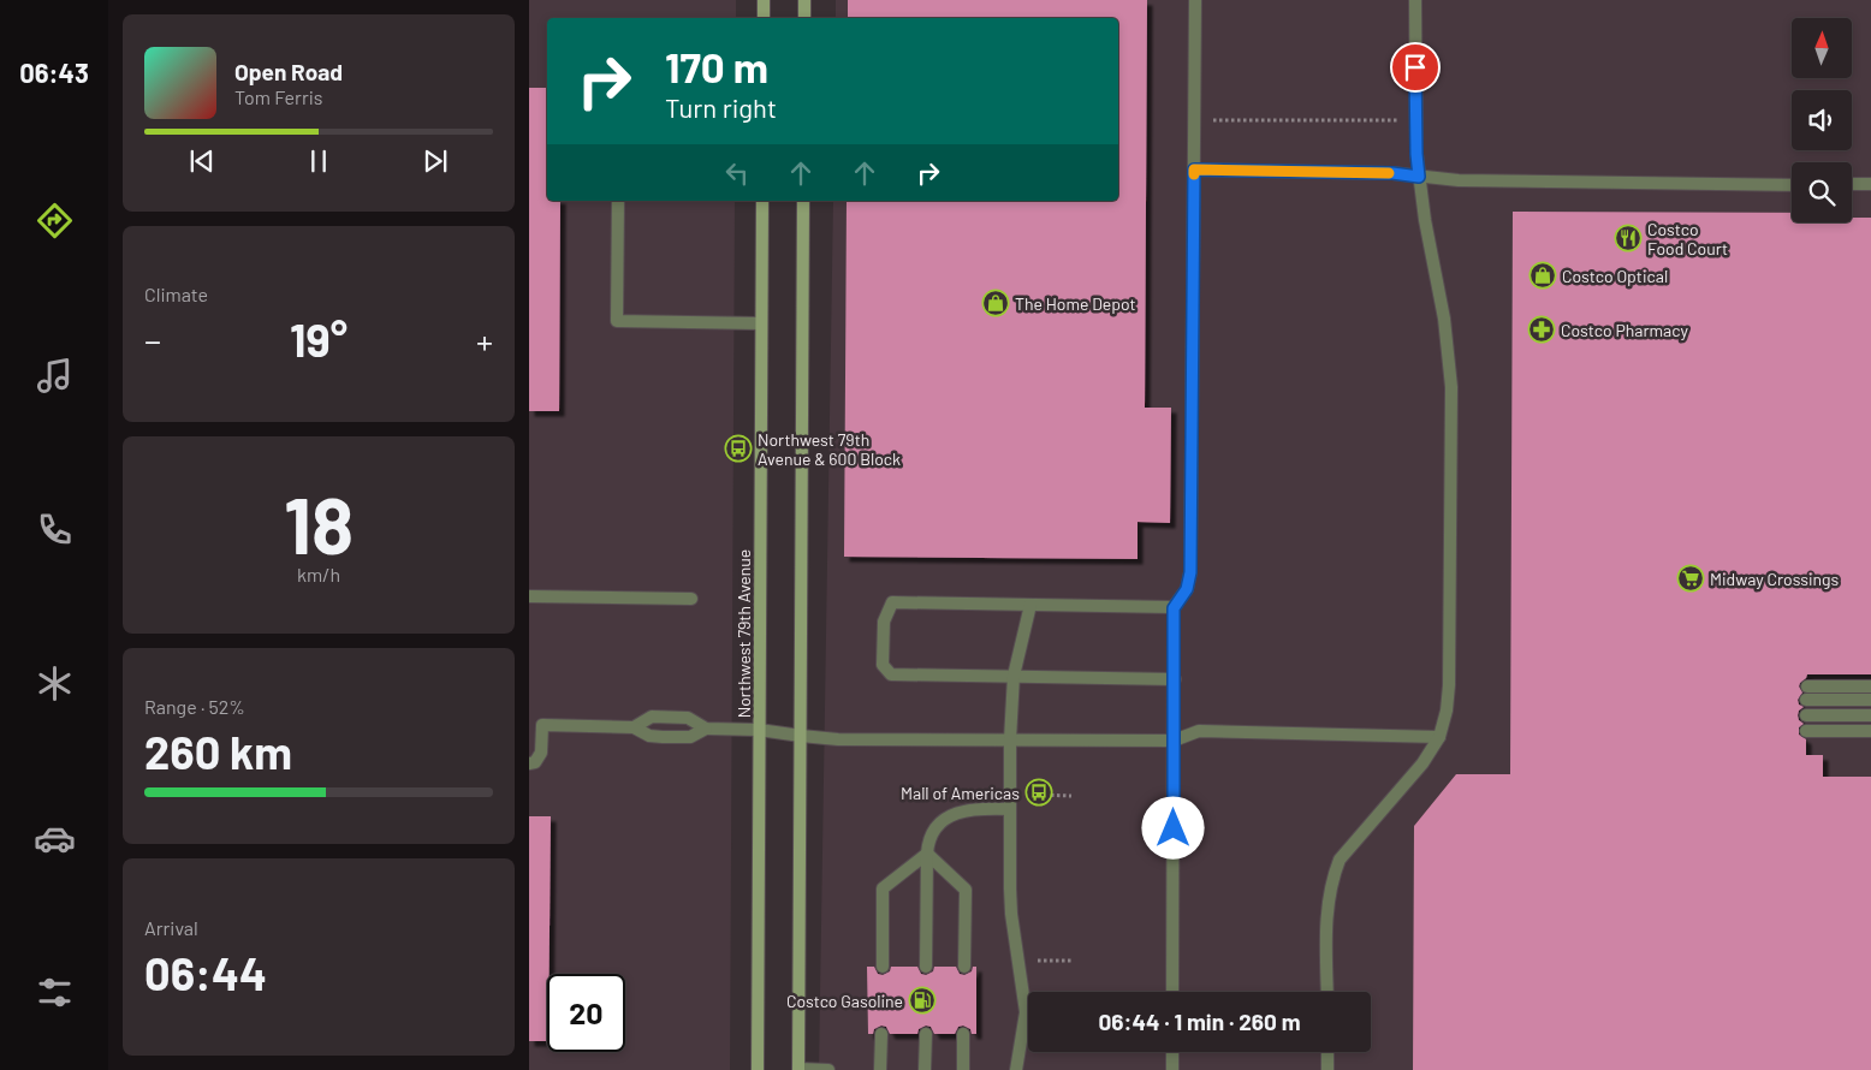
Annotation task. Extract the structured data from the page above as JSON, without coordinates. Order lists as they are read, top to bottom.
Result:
{
  "streets": {
    "street": ["Northwest 79th Avenue"]
  },
  "places": {
    "restaurant": ["Costco Food Court"],
    "shop": ["Costco Optical", "The Home Depot"],
    "pharmacy": ["Costco Pharmacy"],
    "bus stop": ["Northwest 79th Avenue & 600 Block", "Mall of Americas"],
    "supermarket": ["Midway Crossings"],
    "fuel station": ["Costco Gasoline"]
  },
  "north": "top",
  "page": {
    "tabs": "06:43",
    "turn": ["170 m", "Turn right"],
    "song": ["Open Road", "Tom Ferris"],
    "tile": [
      "Climate",
      ["18", "km/h"],
      ["Range · 52%", "260 km"],
      ["Arrival", "06:44"]
    ],
    "heat": ["−", "19°", "+"],
    "limit": "20",
    "trip": "06:44 · 1 min · 260 m"
  }
}
